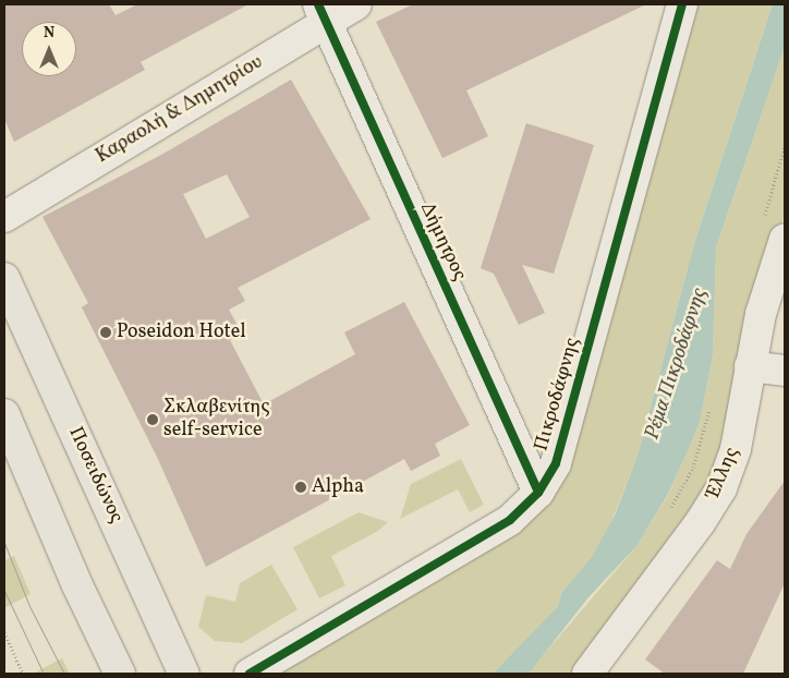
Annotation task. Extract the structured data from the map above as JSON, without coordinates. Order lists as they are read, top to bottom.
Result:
{
  "streets": {
    "highway": ["Ποσειδώνος"],
    "street": [
      "Καραολή & Δημητρίου",
      "Δήμητρος",
      "Πικροδάφνης",
      "Έλλης"
    ]
  },
  "crossings": [
    ["Καραολή & Δημητρίου", "Δήμητρος"],
    ["Δήμητρος", "Πικροδάφνης"]
  ],
  "water": ["Ρέμα Πικροδάφνης"],
  "places": ["Poseidon Hotel", "Σκλαβενίτης self-service", "Alpha"],
  "north": "top"
}
